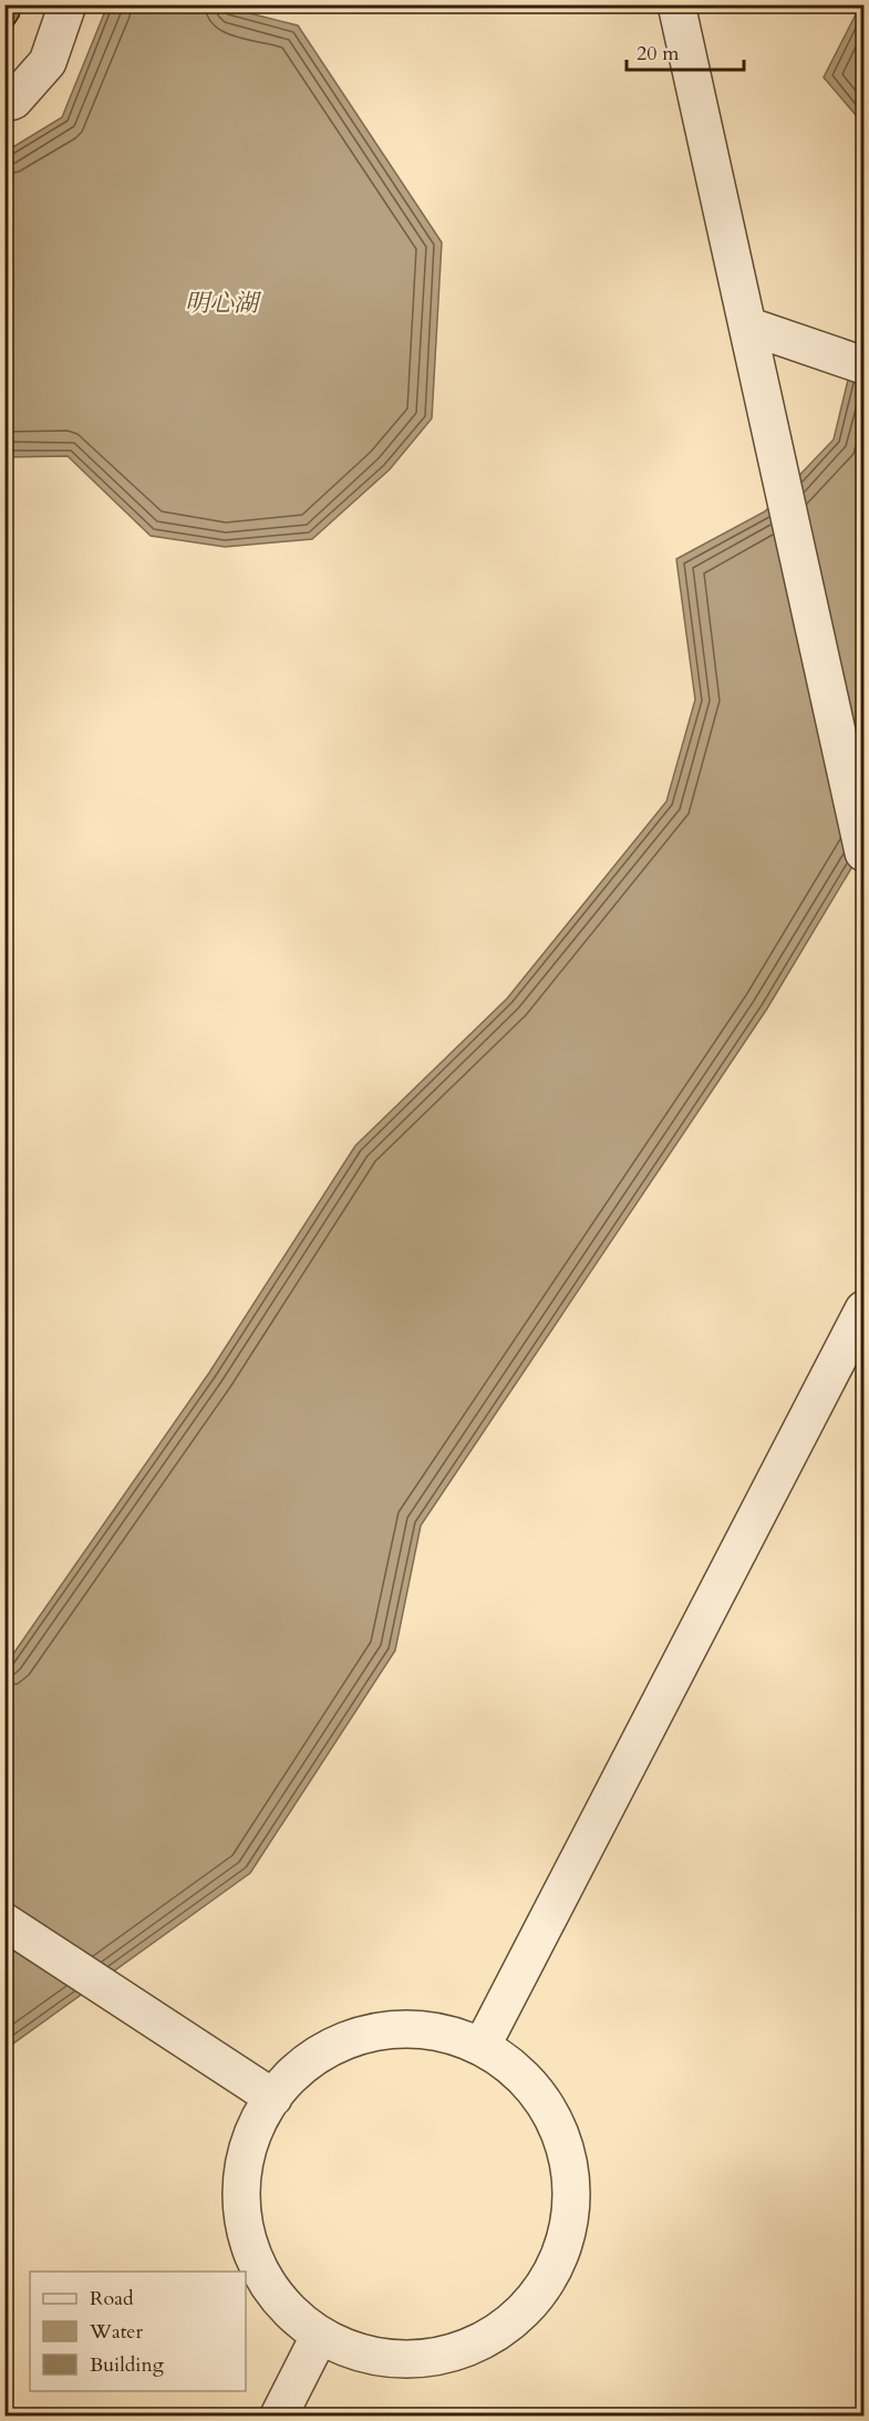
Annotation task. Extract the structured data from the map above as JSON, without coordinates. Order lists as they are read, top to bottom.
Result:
{
  "water": ["明心湖"],
  "legend": ["Road", "Water", "Building"],
  "scale_bar": "20 m"
}
